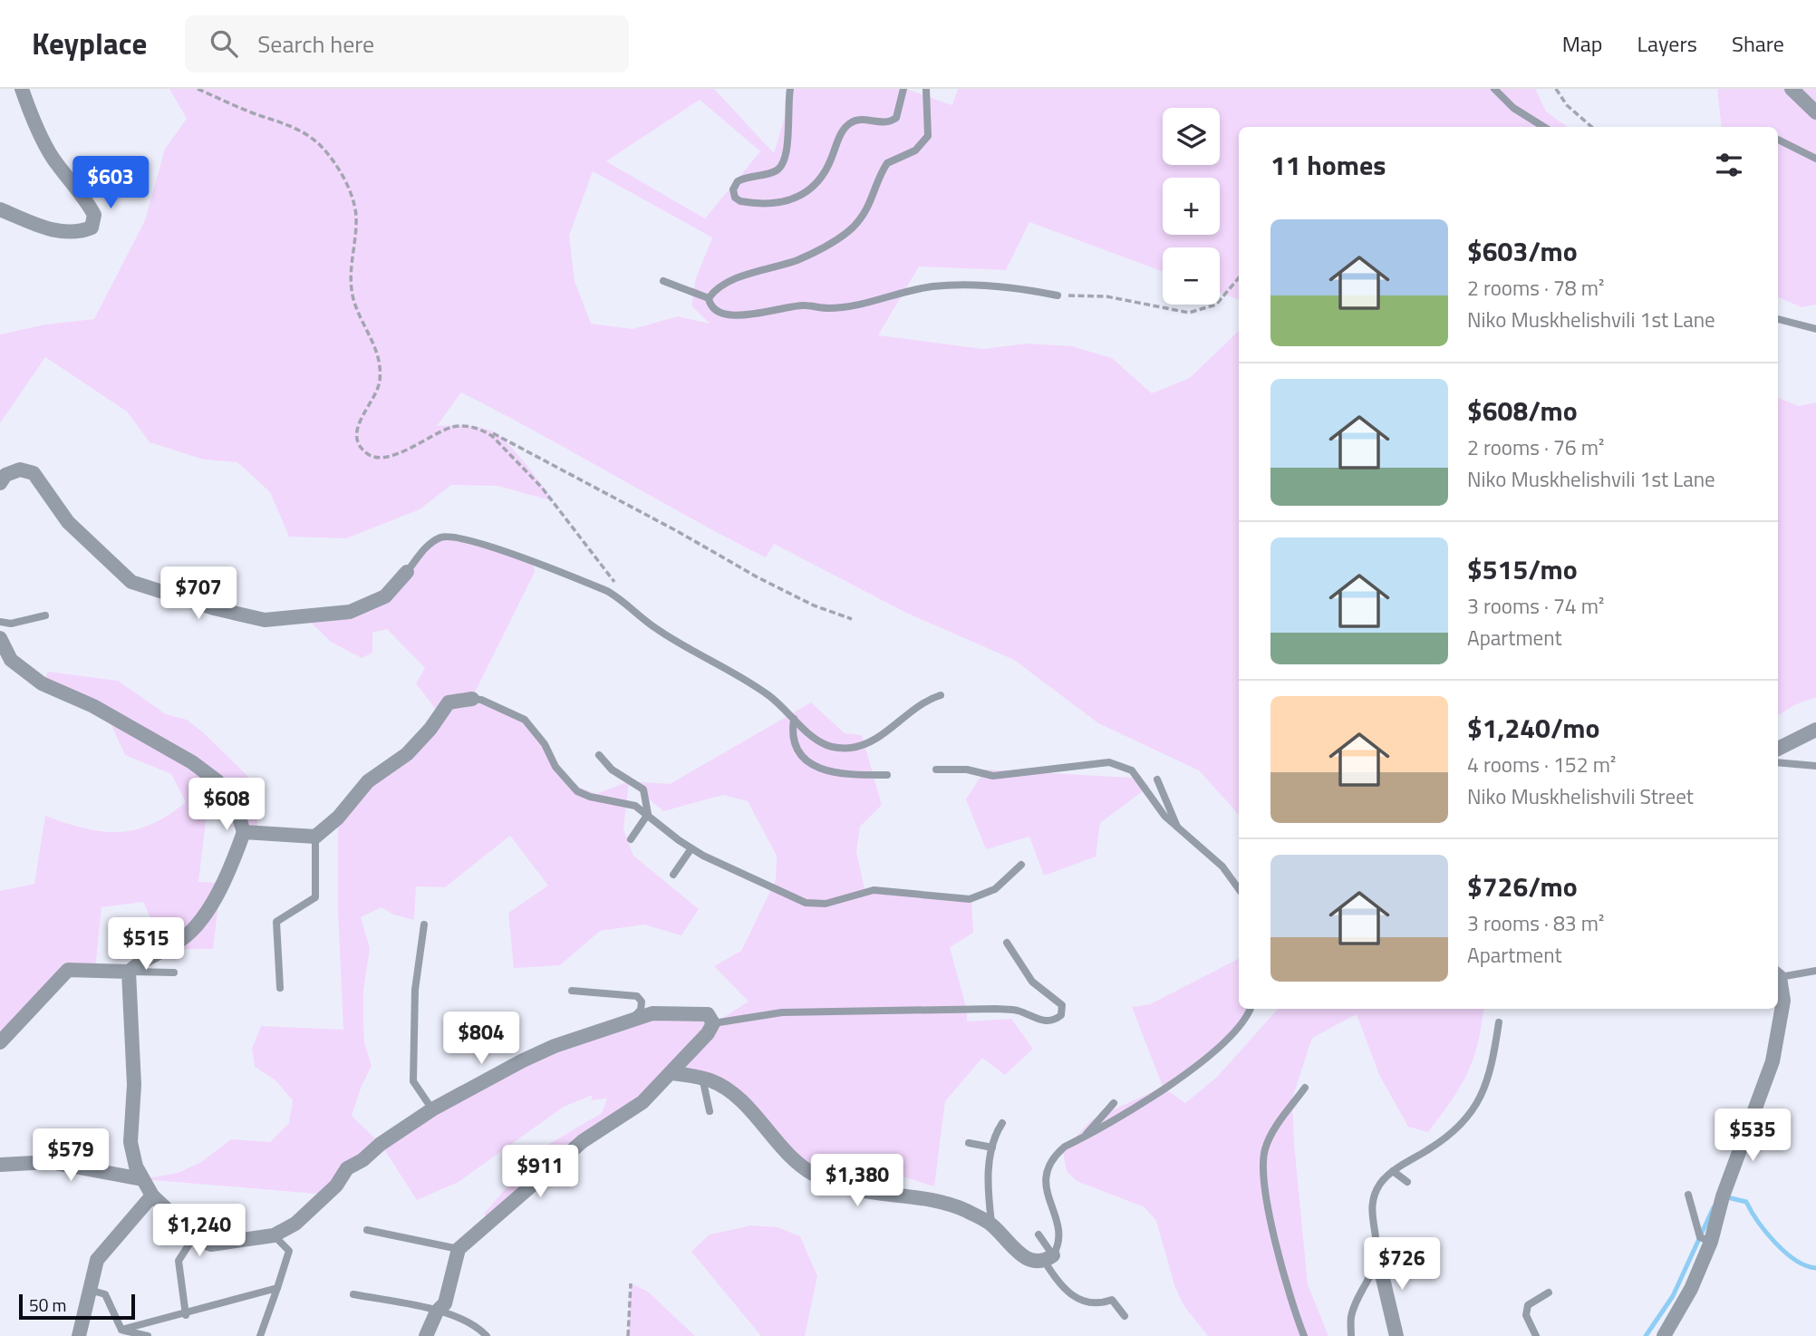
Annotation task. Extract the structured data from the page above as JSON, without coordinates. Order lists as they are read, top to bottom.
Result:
{
  "scale_bar": "50 m",
  "page": {
    "header": "Keyplace",
    "search": "Search here",
    "nav": ["Map", "Layers", "Share"],
    "map_buttons": ["+", "−"],
    "heading": "11 homes",
    "price": [
      "$603",
      "$707",
      "$608",
      "$515",
      "$804",
      "$535",
      "$579",
      "$911",
      "$1,380",
      "$1,240",
      "$726"
    ],
    "list": [
      {
        "name": "$603/mo",
        "note": "2 rooms · 78 m² · Niko Muskhelishvili 1st Lane"
      },
      {
        "name": "$608/mo",
        "note": "2 rooms · 76 m² · Niko Muskhelishvili 1st Lane"
      },
      {
        "name": "$515/mo",
        "note": "3 rooms · 74 m² · Apartment"
      },
      {
        "name": "$1,240/mo",
        "note": "4 rooms · 152 m² · Niko Muskhelishvili Street"
      },
      {
        "name": "$726/mo",
        "note": "3 rooms · 83 m² · Apartment"
      }
    ],
    "scale": "50 m"
  }
}
